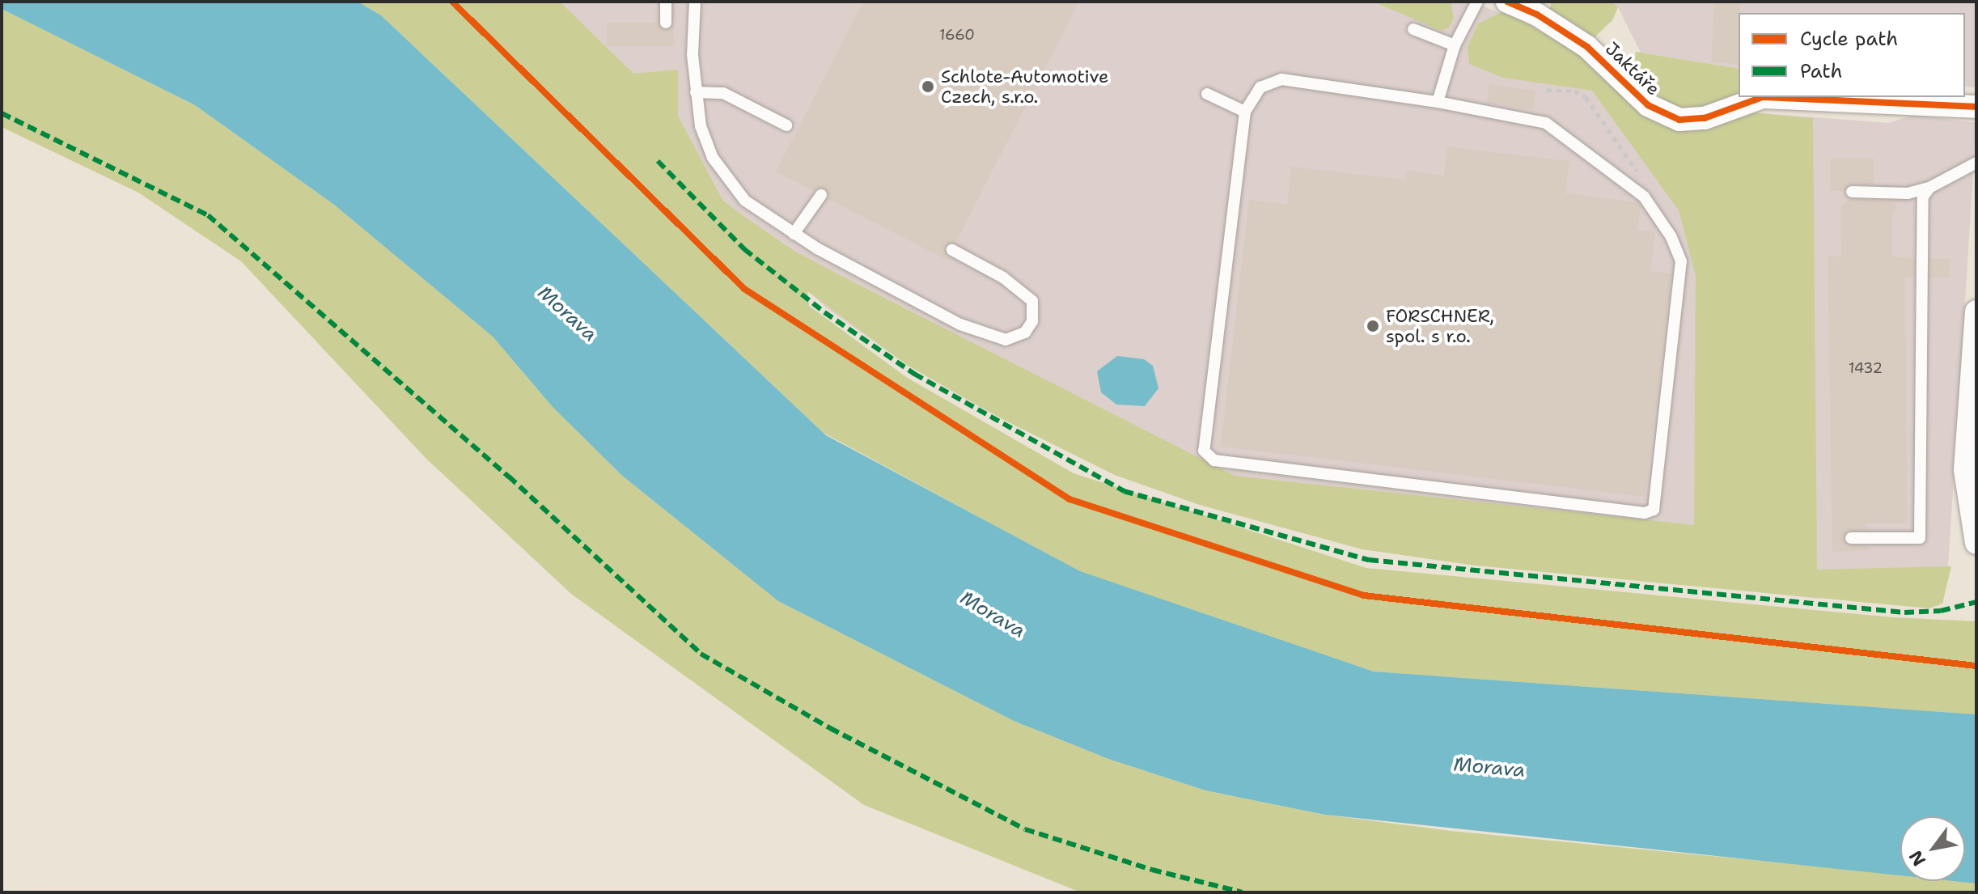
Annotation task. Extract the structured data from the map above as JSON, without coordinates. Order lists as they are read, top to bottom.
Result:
{
  "streets": {
    "street": ["Jaktáře"]
  },
  "water": ["Morava"],
  "places": ["Schlote-Automotive Czech, s.r.o.", "FORSCHNER, spol. s r.o."],
  "house_numbers": ["1660", "1432"],
  "legend": ["Cycle path", "Path"],
  "north": "bottom left"
}
